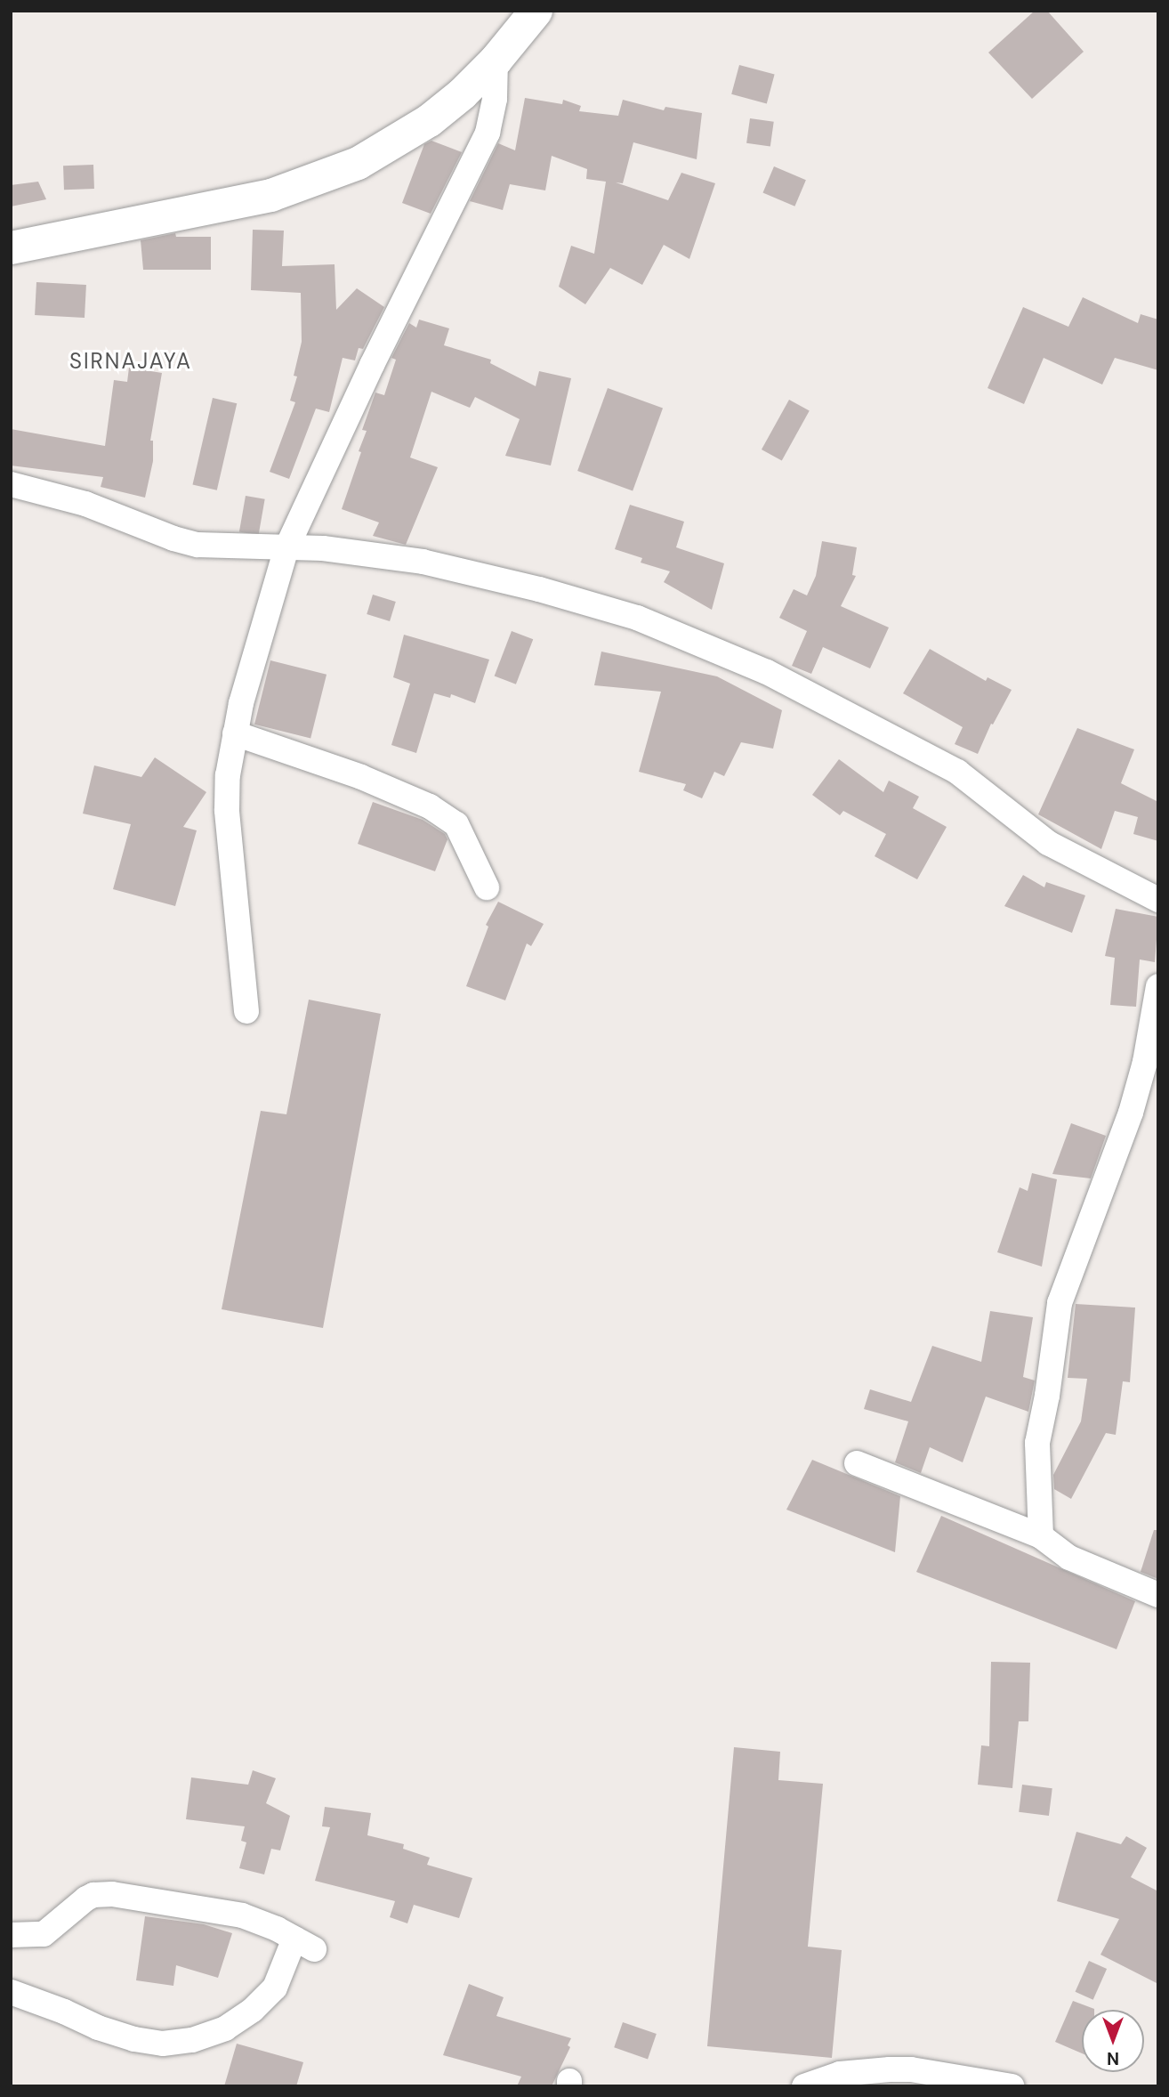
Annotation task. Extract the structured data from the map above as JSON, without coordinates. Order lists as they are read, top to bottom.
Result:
{
  "districts": ["SIRNAJAYA"],
  "north": "bottom"
}
